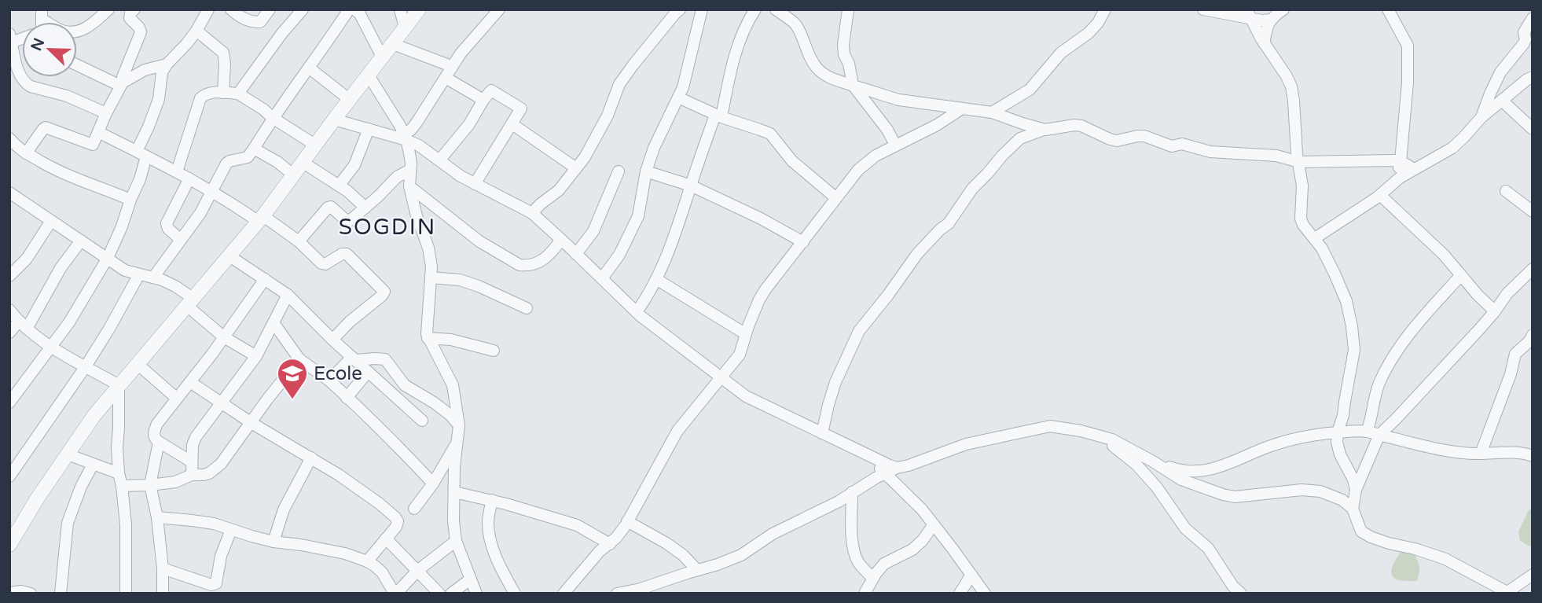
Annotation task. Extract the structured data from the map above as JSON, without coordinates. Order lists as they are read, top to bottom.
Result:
{
  "districts": ["SOGDIN"],
  "places": {
    "school or university": ["Ecole"]
  },
  "north": "top left"
}
